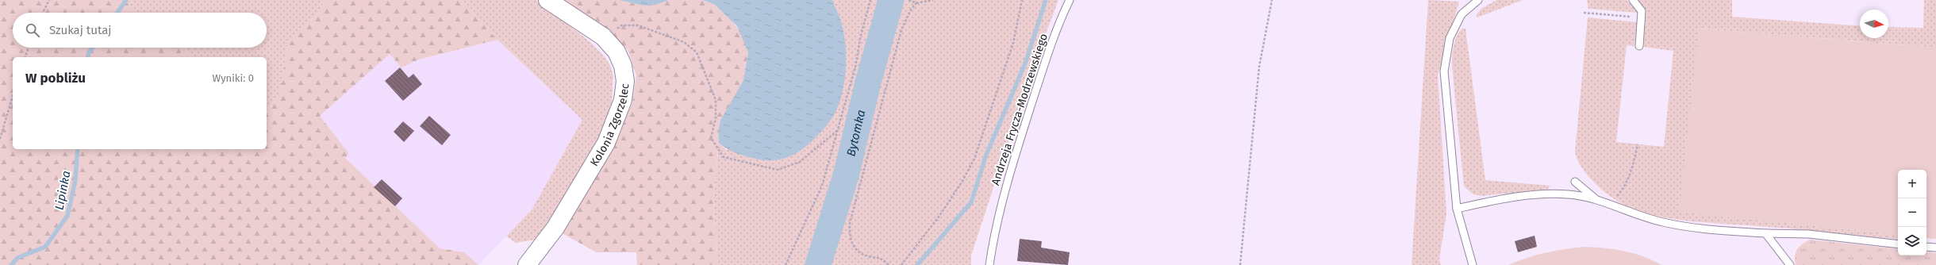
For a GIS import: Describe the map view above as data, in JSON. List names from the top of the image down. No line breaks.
{"streets":{"street":["Kolonia Zgorzelec"],"lane":["Andrzeja Frycza-Modrzewskiego"]},"water":["Bytomka","Lipinka"],"north":"right","page":{"search":"Szukaj tutaj","heading":["W pobliżu","Wyniki: 0"],"map_buttons":["+","−"]}}
